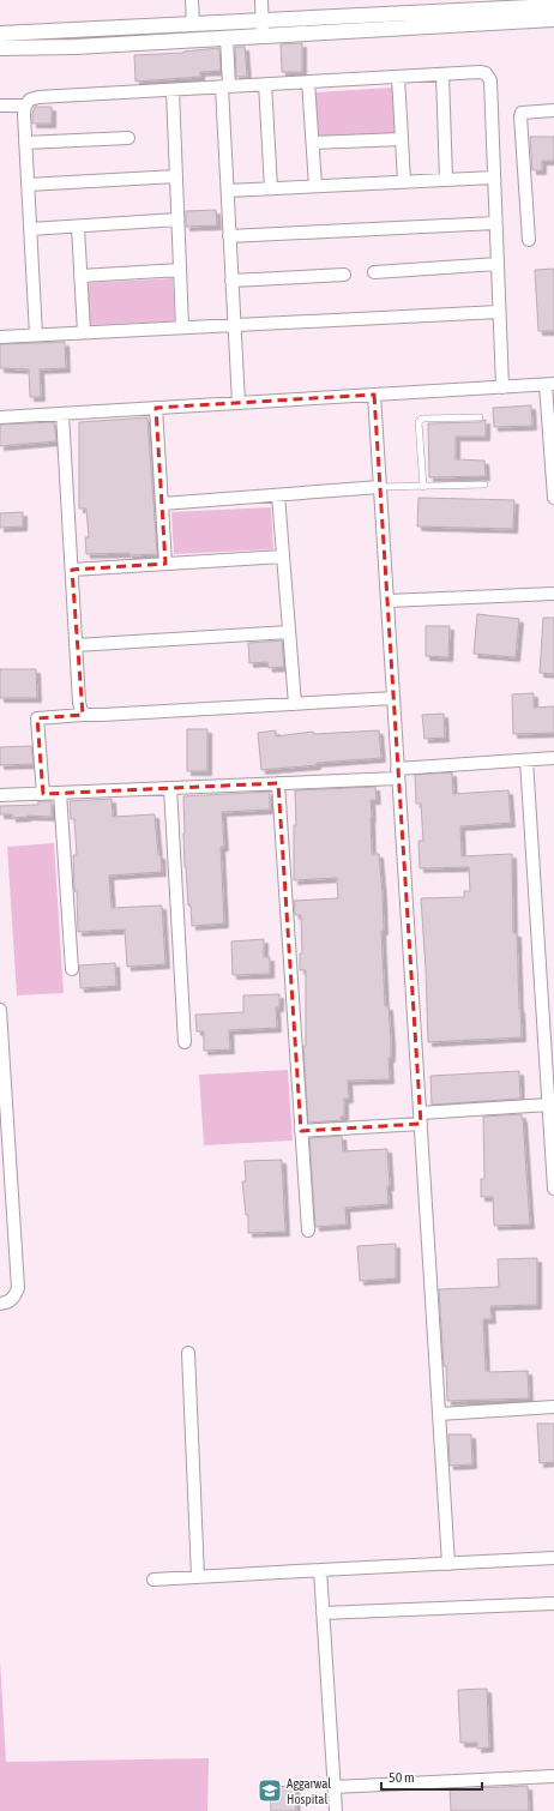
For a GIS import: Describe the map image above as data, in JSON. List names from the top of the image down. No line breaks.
{"places":{"school or university":["Aggarwal Hospital"]},"scale_bar":"50 m"}
